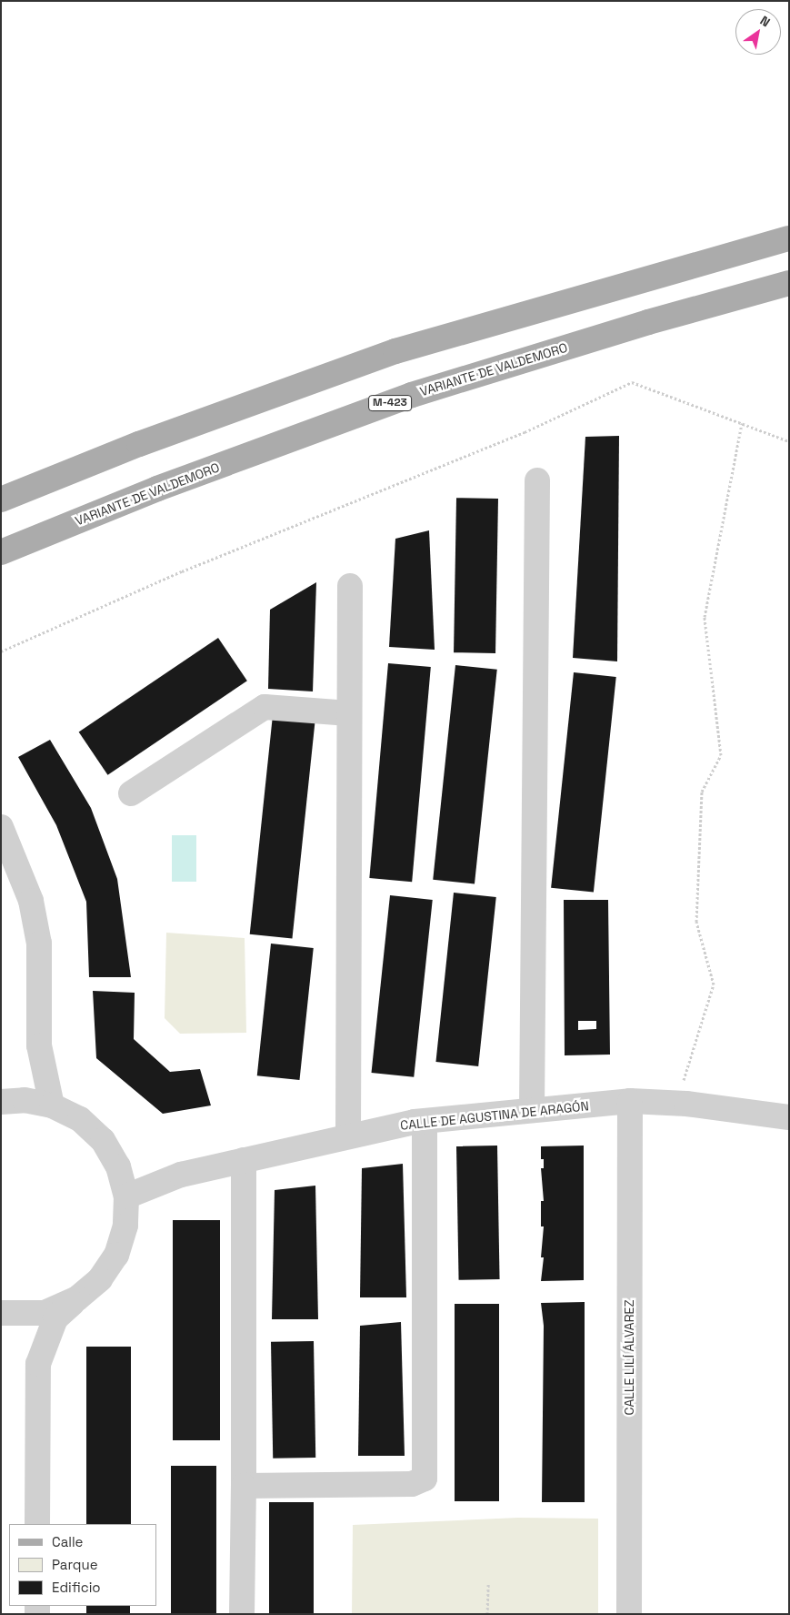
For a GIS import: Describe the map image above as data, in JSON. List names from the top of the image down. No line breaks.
{"streets":{"main road":["VARIANTE DE VALDEMORO","M-423"],"street":["CALLE DE AGUSTINA DE ARAGÓN","CALLE LILÍ ÁLVAREZ"]},"crossings":[["CALLE DE AGUSTINA DE ARAGÓN","CALLE LILÍ ÁLVAREZ"]],"legend":["Calle","Parque","Edificio"],"north":"top right"}
